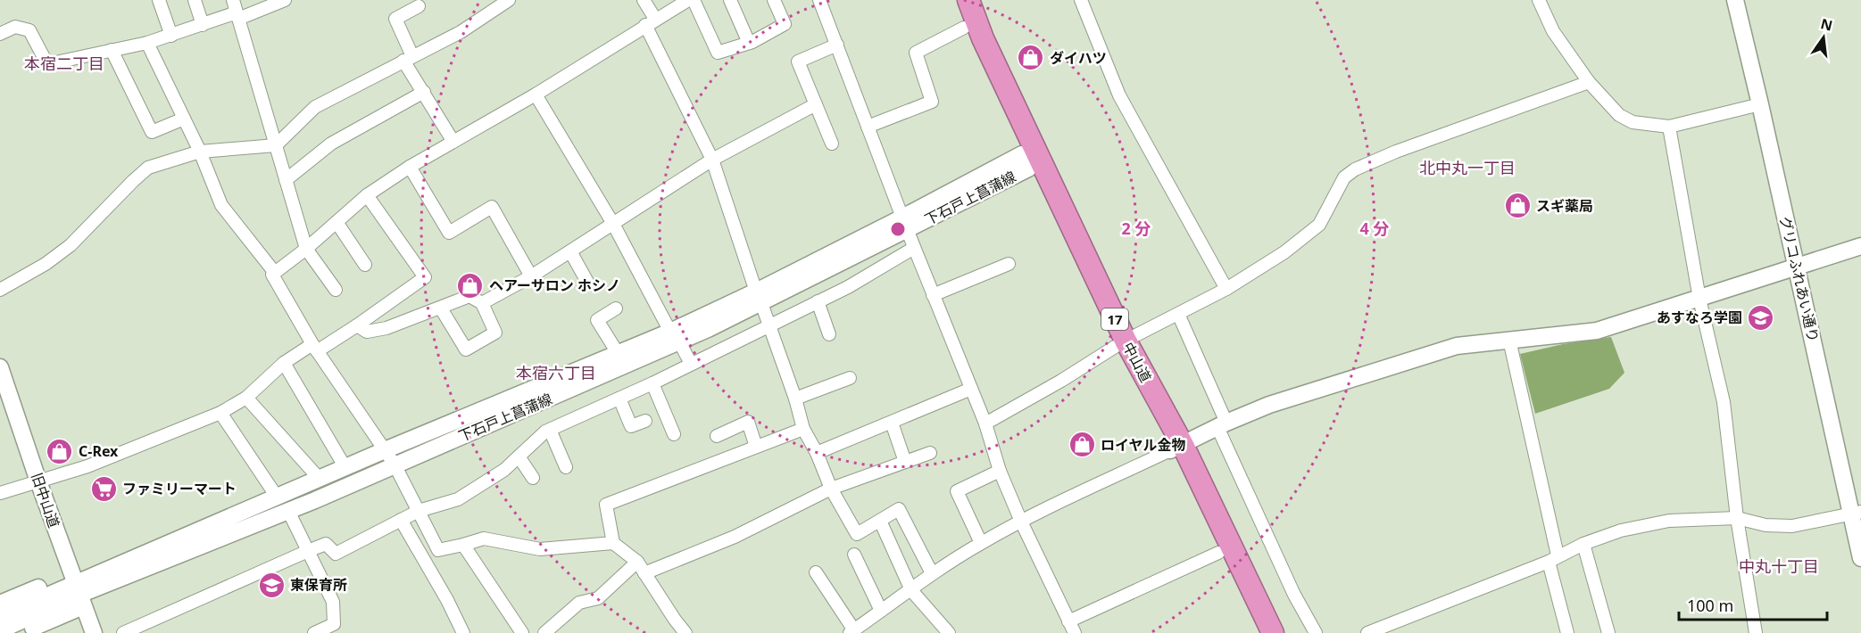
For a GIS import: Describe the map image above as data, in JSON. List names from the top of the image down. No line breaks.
{"streets":{"highway":["17","中山道"],"main road":["下石戸上菖蒲線","グリコふれあい通り","旧中山道"]},"crossings":[["下石戸上菖蒲線","中山道"],["下石戸上菖蒲線","旧中山道"]],"districts":["本宿二丁目","北中丸一丁目","本宿六丁目","中丸十丁目"],"places":{"shop":["ダイハツ","スギ薬局","ヘアーサロン ホシノ","ロイヤル金物","C-Rex"],"school or university":["あすなろ学園","東保育所"],"supermarket":["ファミリーマート"]},"scale_bar":"100 m","north":"top","rings":["2 分","4 分"]}
